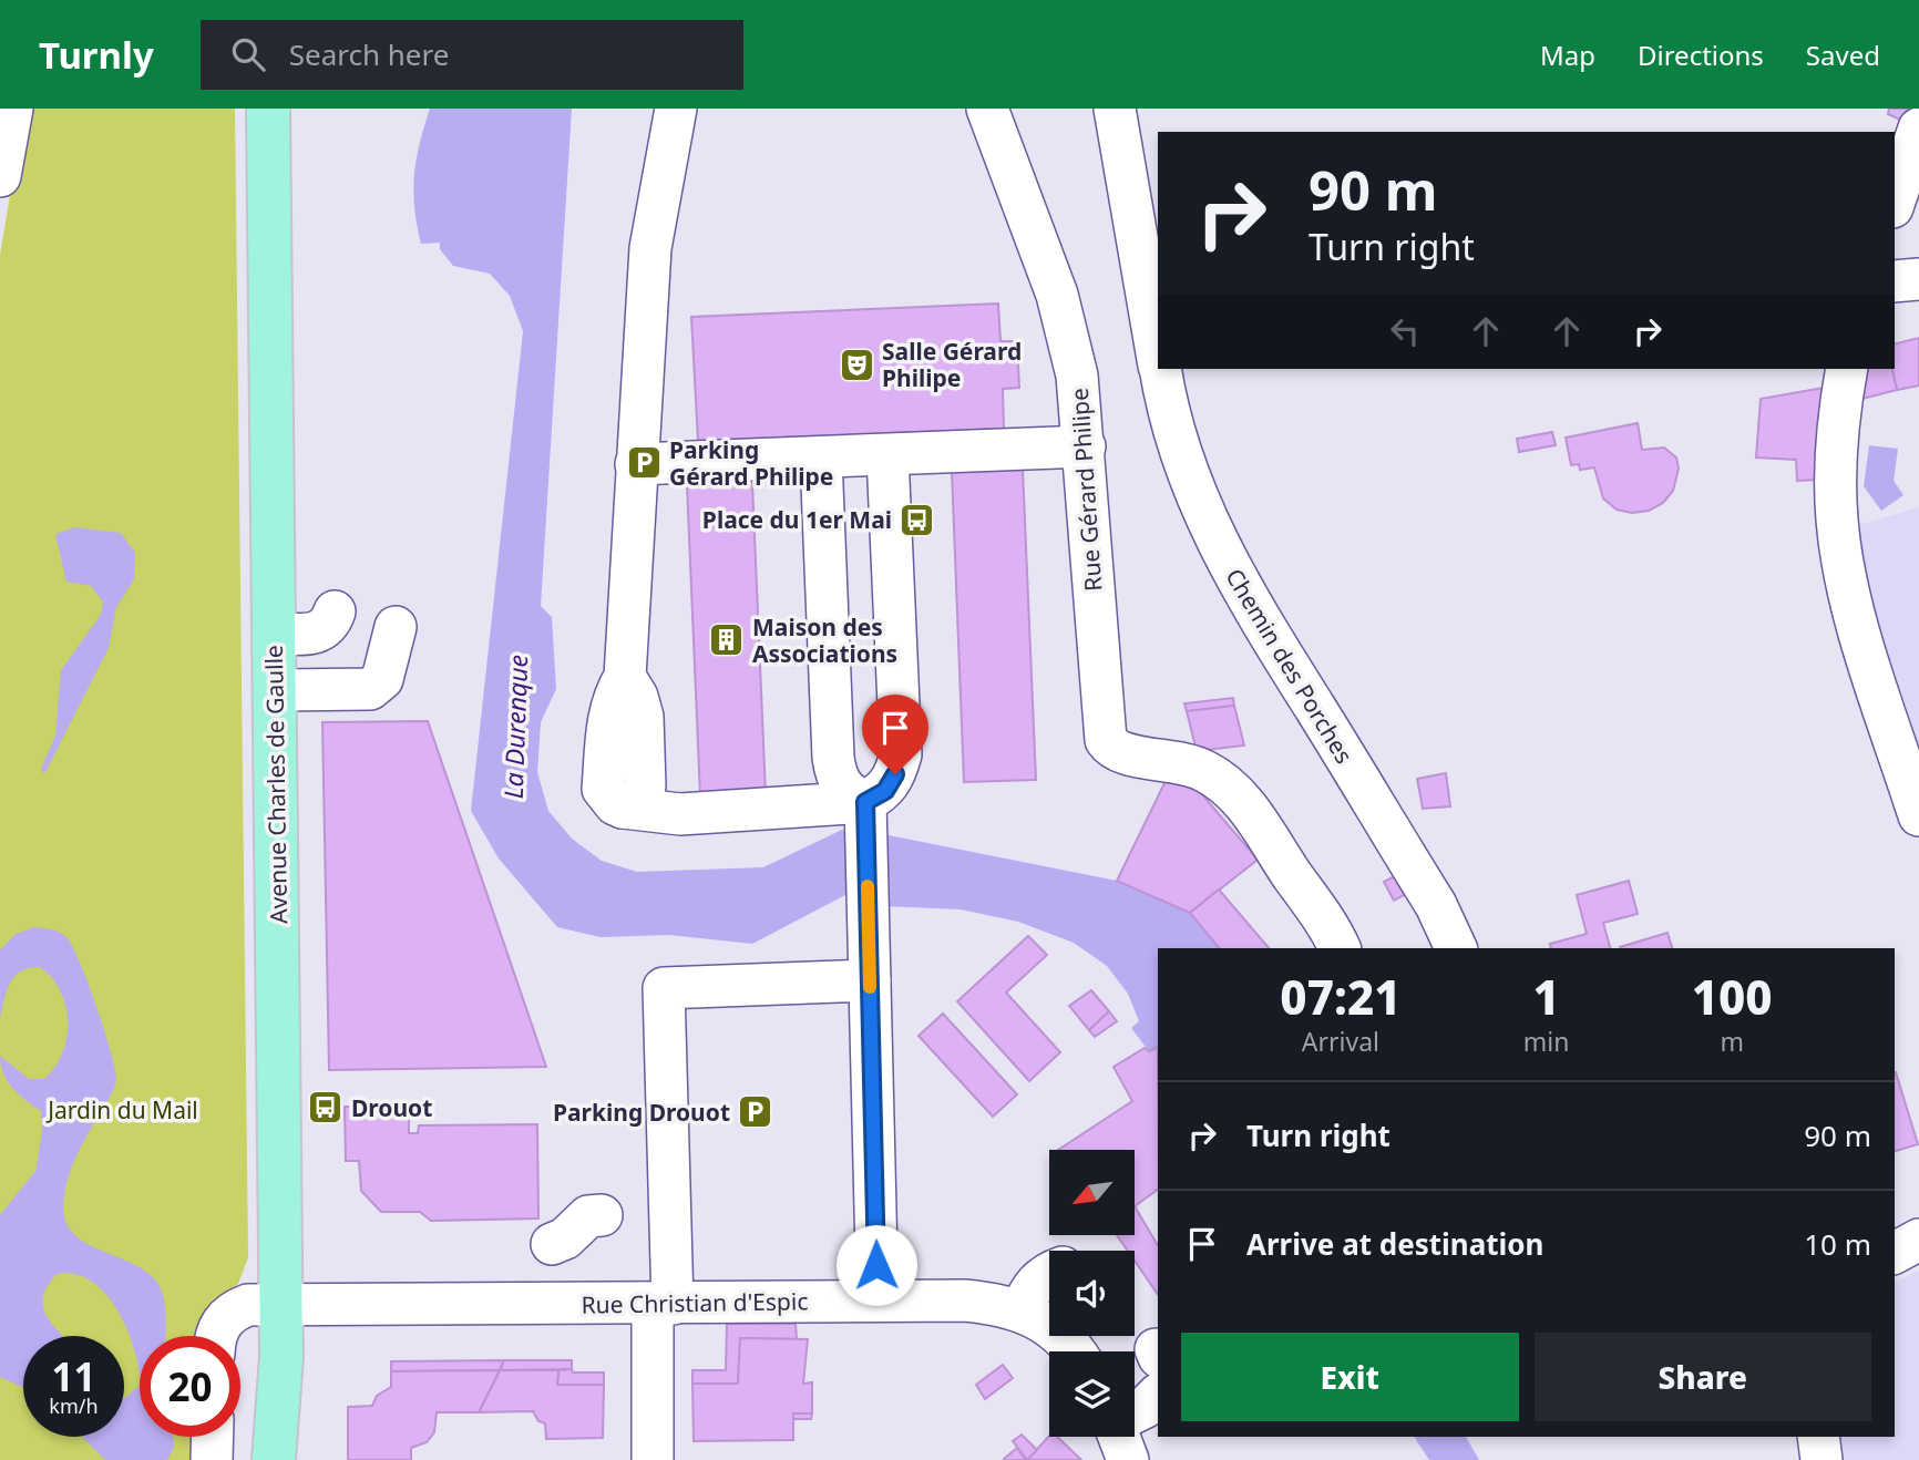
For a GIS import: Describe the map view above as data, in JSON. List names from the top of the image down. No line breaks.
{"streets":{"main road":["Avenue Charles de Gaulle"],"street":["Rue Gérard Philipe","Chemin des Porches","Rue Christian d'Espic"]},"crossings":[["Avenue Charles de Gaulle","Rue Christian d'Espic"]],"water":["La Durenque"],"parks":["Jardin du Mail"],"places":{"theatre":["Salle Gérard Philipe"],"parking":["Parking Gérard Philipe","Parking Drouot"],"bus stop":["Place du 1er Mai","Drouot"],"building":["Maison des Associations"]},"north":"bottom left","page":{"header":"Turnly","search":"Search here","nav":["Map","Directions","Saved"],"turn":["90 m","Turn right"],"eta":["07:21","Arrival","1","min","100","m"],"list":[{"name":"Turn right","value":"90 m"},{"name":"Arrive at destination","value":"10 m"}],"buttons":["Exit","Share"],"speed":"11 km/h","limit":"20"}}
